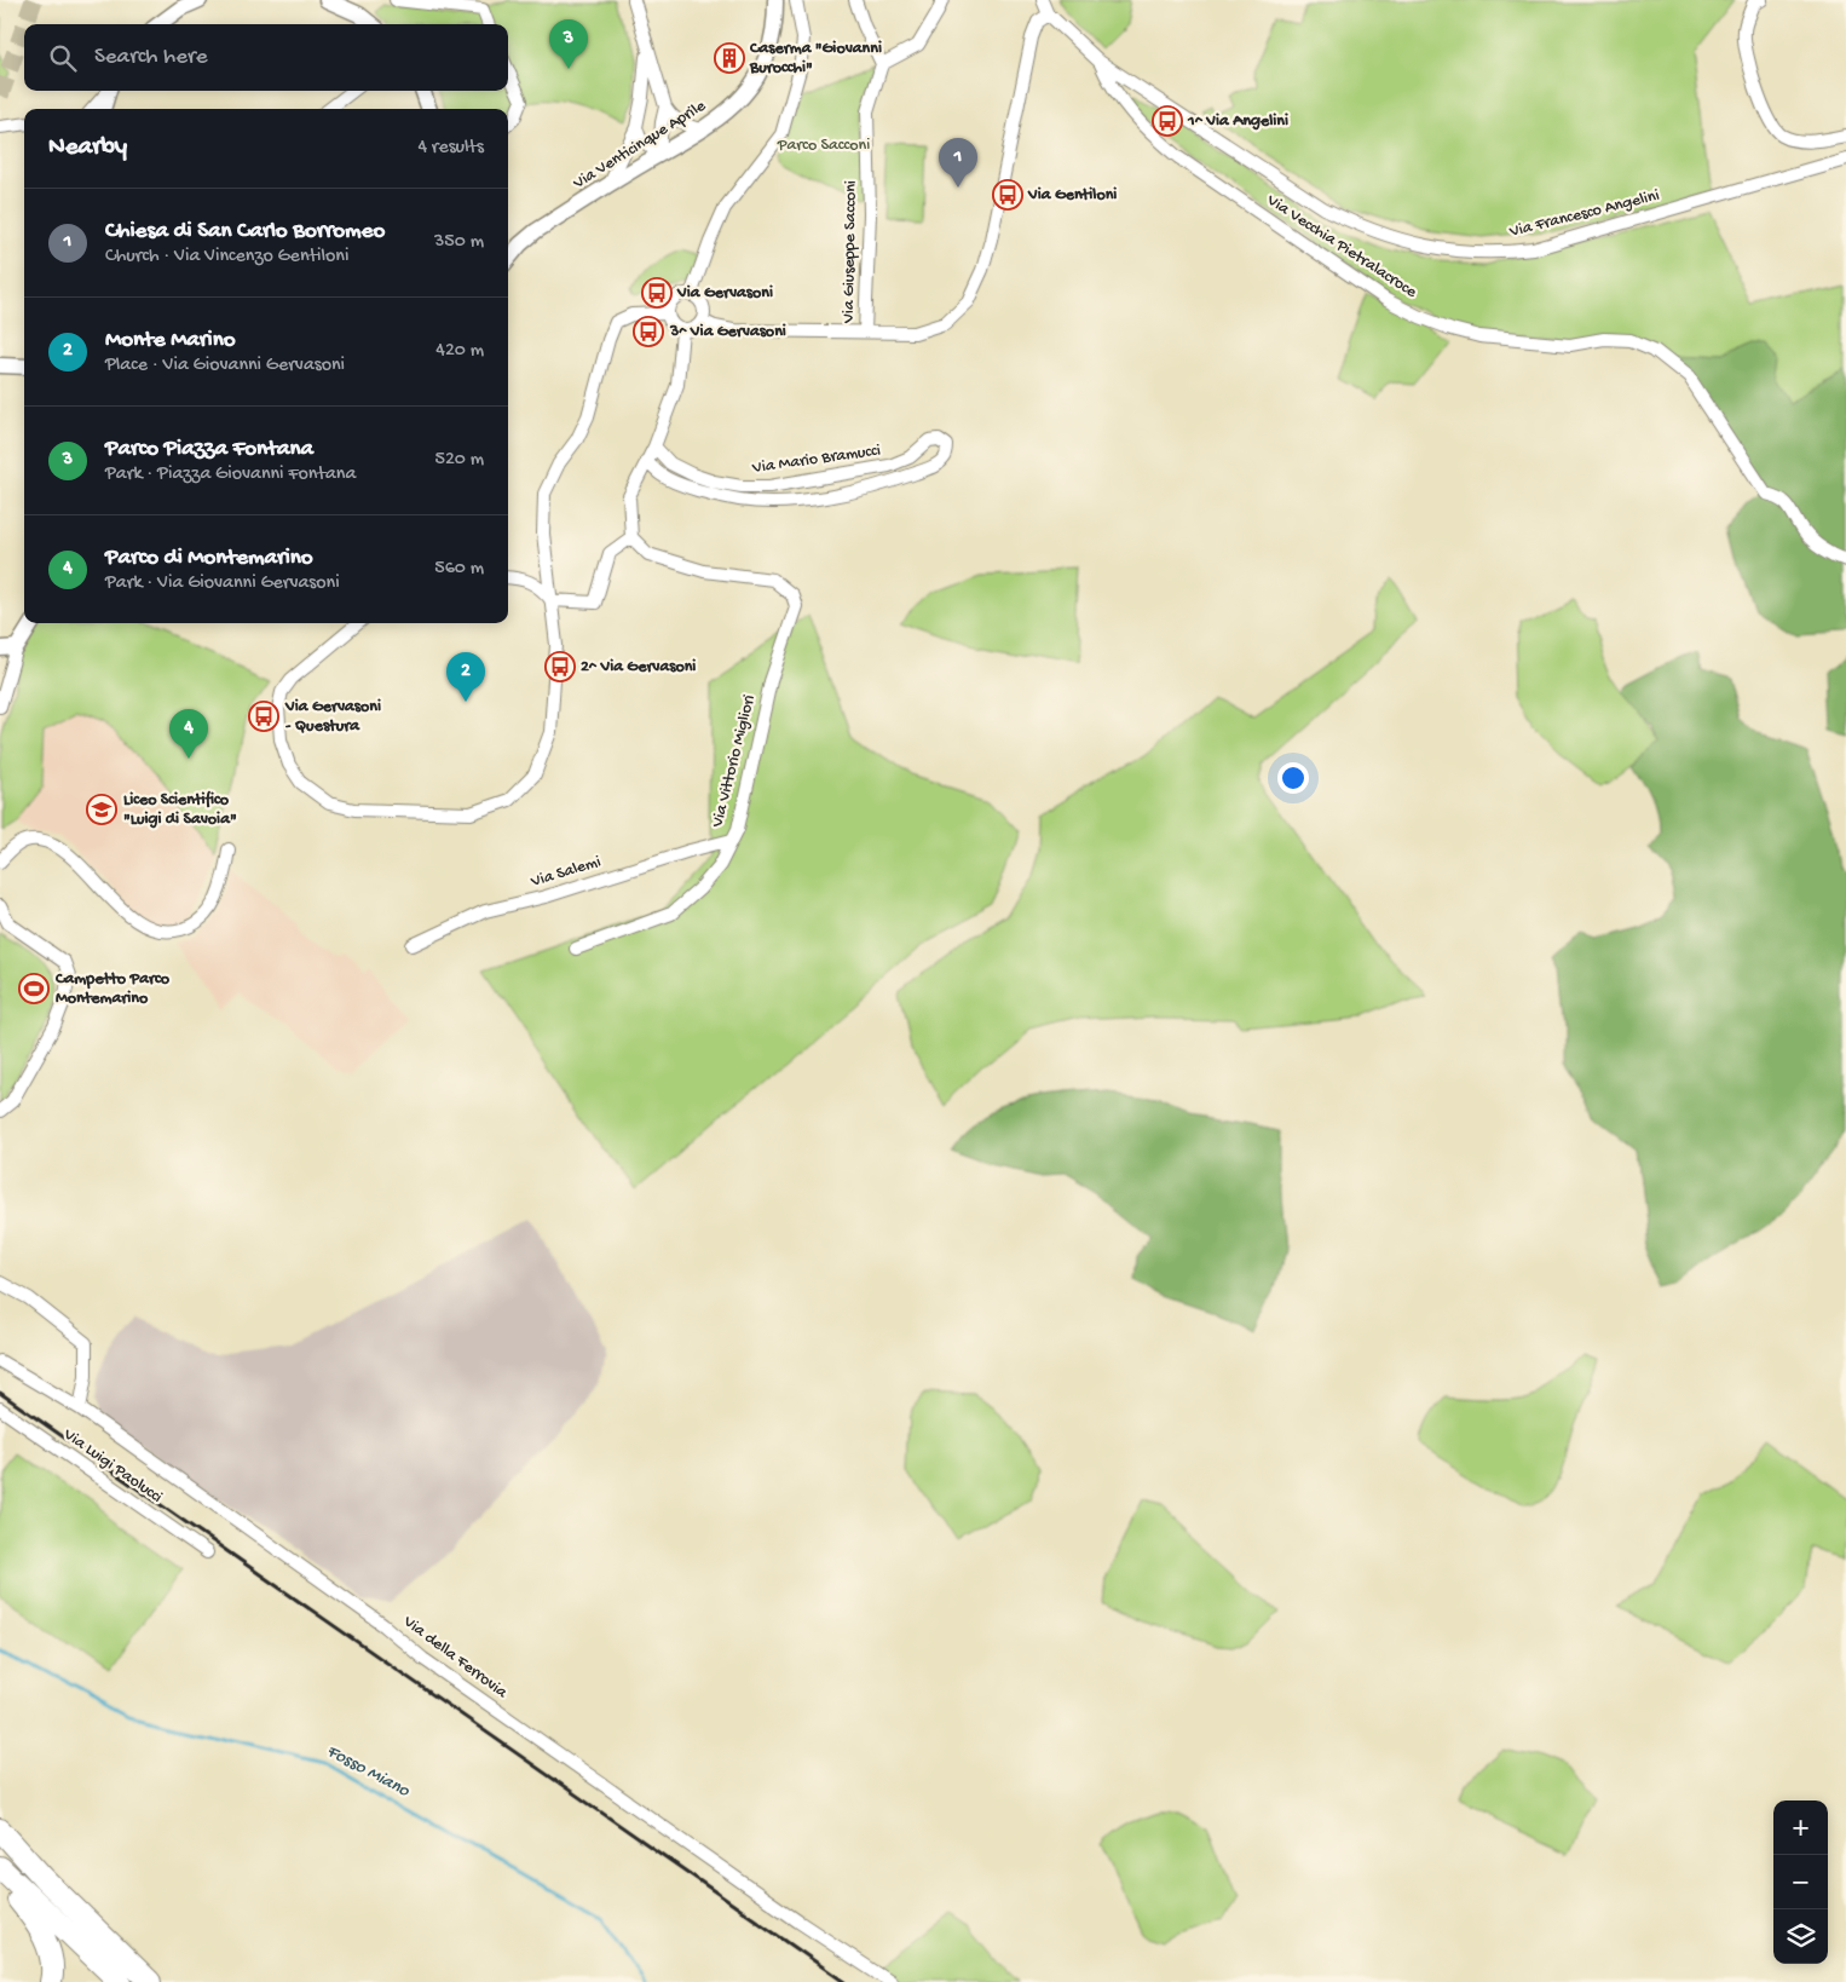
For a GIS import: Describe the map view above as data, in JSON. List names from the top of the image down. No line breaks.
{"streets":{"street":["Via Venticinque Aprile","Via Francesco Angelini","Via Vecchia Pietralacroce","Via Giuseppe Sacconi","Via Mario Bramucci","Via Vittorio Migliori","Via Salemi","Via Luigi Paolucci","Via della Ferrovia"]},"crossings":[["Via Francesco Angelini","Via Vecchia Pietralacroce"],["Via Vittorio Migliori","Via Salemi"]],"water":["Fosso Miano"],"parks":["Parco Sacconi"],"places":{"building":["Caserma \"Giovanni Burocchi\""],"bus stop":["1^ Via Angelini","Via Gentiloni","Via Gervasoni","3^ Via Gervasoni","2^ Via Gervasoni","Via Gervasoni - Questura"],"school or university":["Liceo Scientifico \"Luigi di Savoia\""],"sports":["Campetto Parco Montemarino"]},"page":{"pins":["3","1","2","4"],"search":"Search here","heading":["Nearby","4 results"],"list":[{"mark":"1","name":"Chiesa di San Carlo Borromeo","note":"Church · Via Vincenzo Gentiloni","value":"350 m"},{"mark":"2","name":"Monte Marino","note":"Place · Via Giovanni Gervasoni","value":"420 m"},{"mark":"3","name":"Parco Piazza Fontana","note":"Park · Piazza Giovanni Fontana","value":"520 m"},{"mark":"4","name":"Parco di Montemarino","note":"Park · Via Giovanni Gervasoni","value":"560 m"}],"map_buttons":["+","−"]}}
